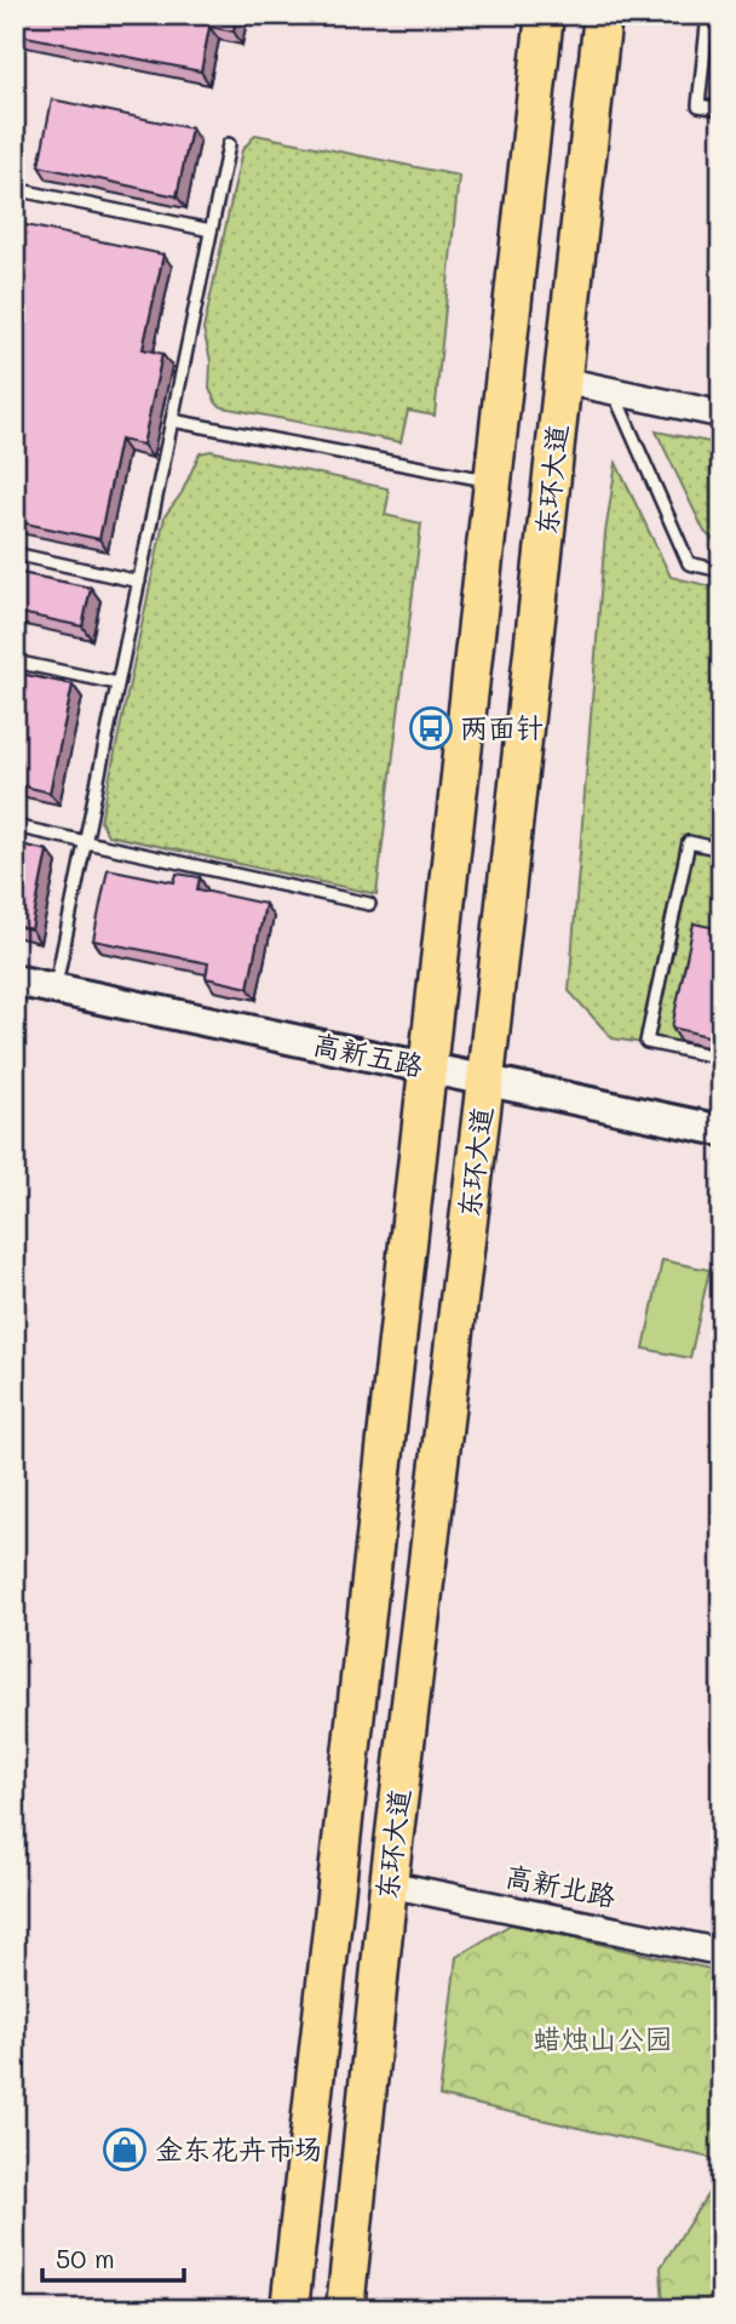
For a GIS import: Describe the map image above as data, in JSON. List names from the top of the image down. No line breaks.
{"streets":{"highway":["东环大道"],"main road":["高新五路"],"street":["高新北路"]},"crossings":[["东环大道","高新五路"],["东环大道","高新北路"]],"parks":["蜡烛山公园"],"places":{"bus stop":["两面针"],"shop":["金东花卉市场"]},"scale_bar":"50 m"}
